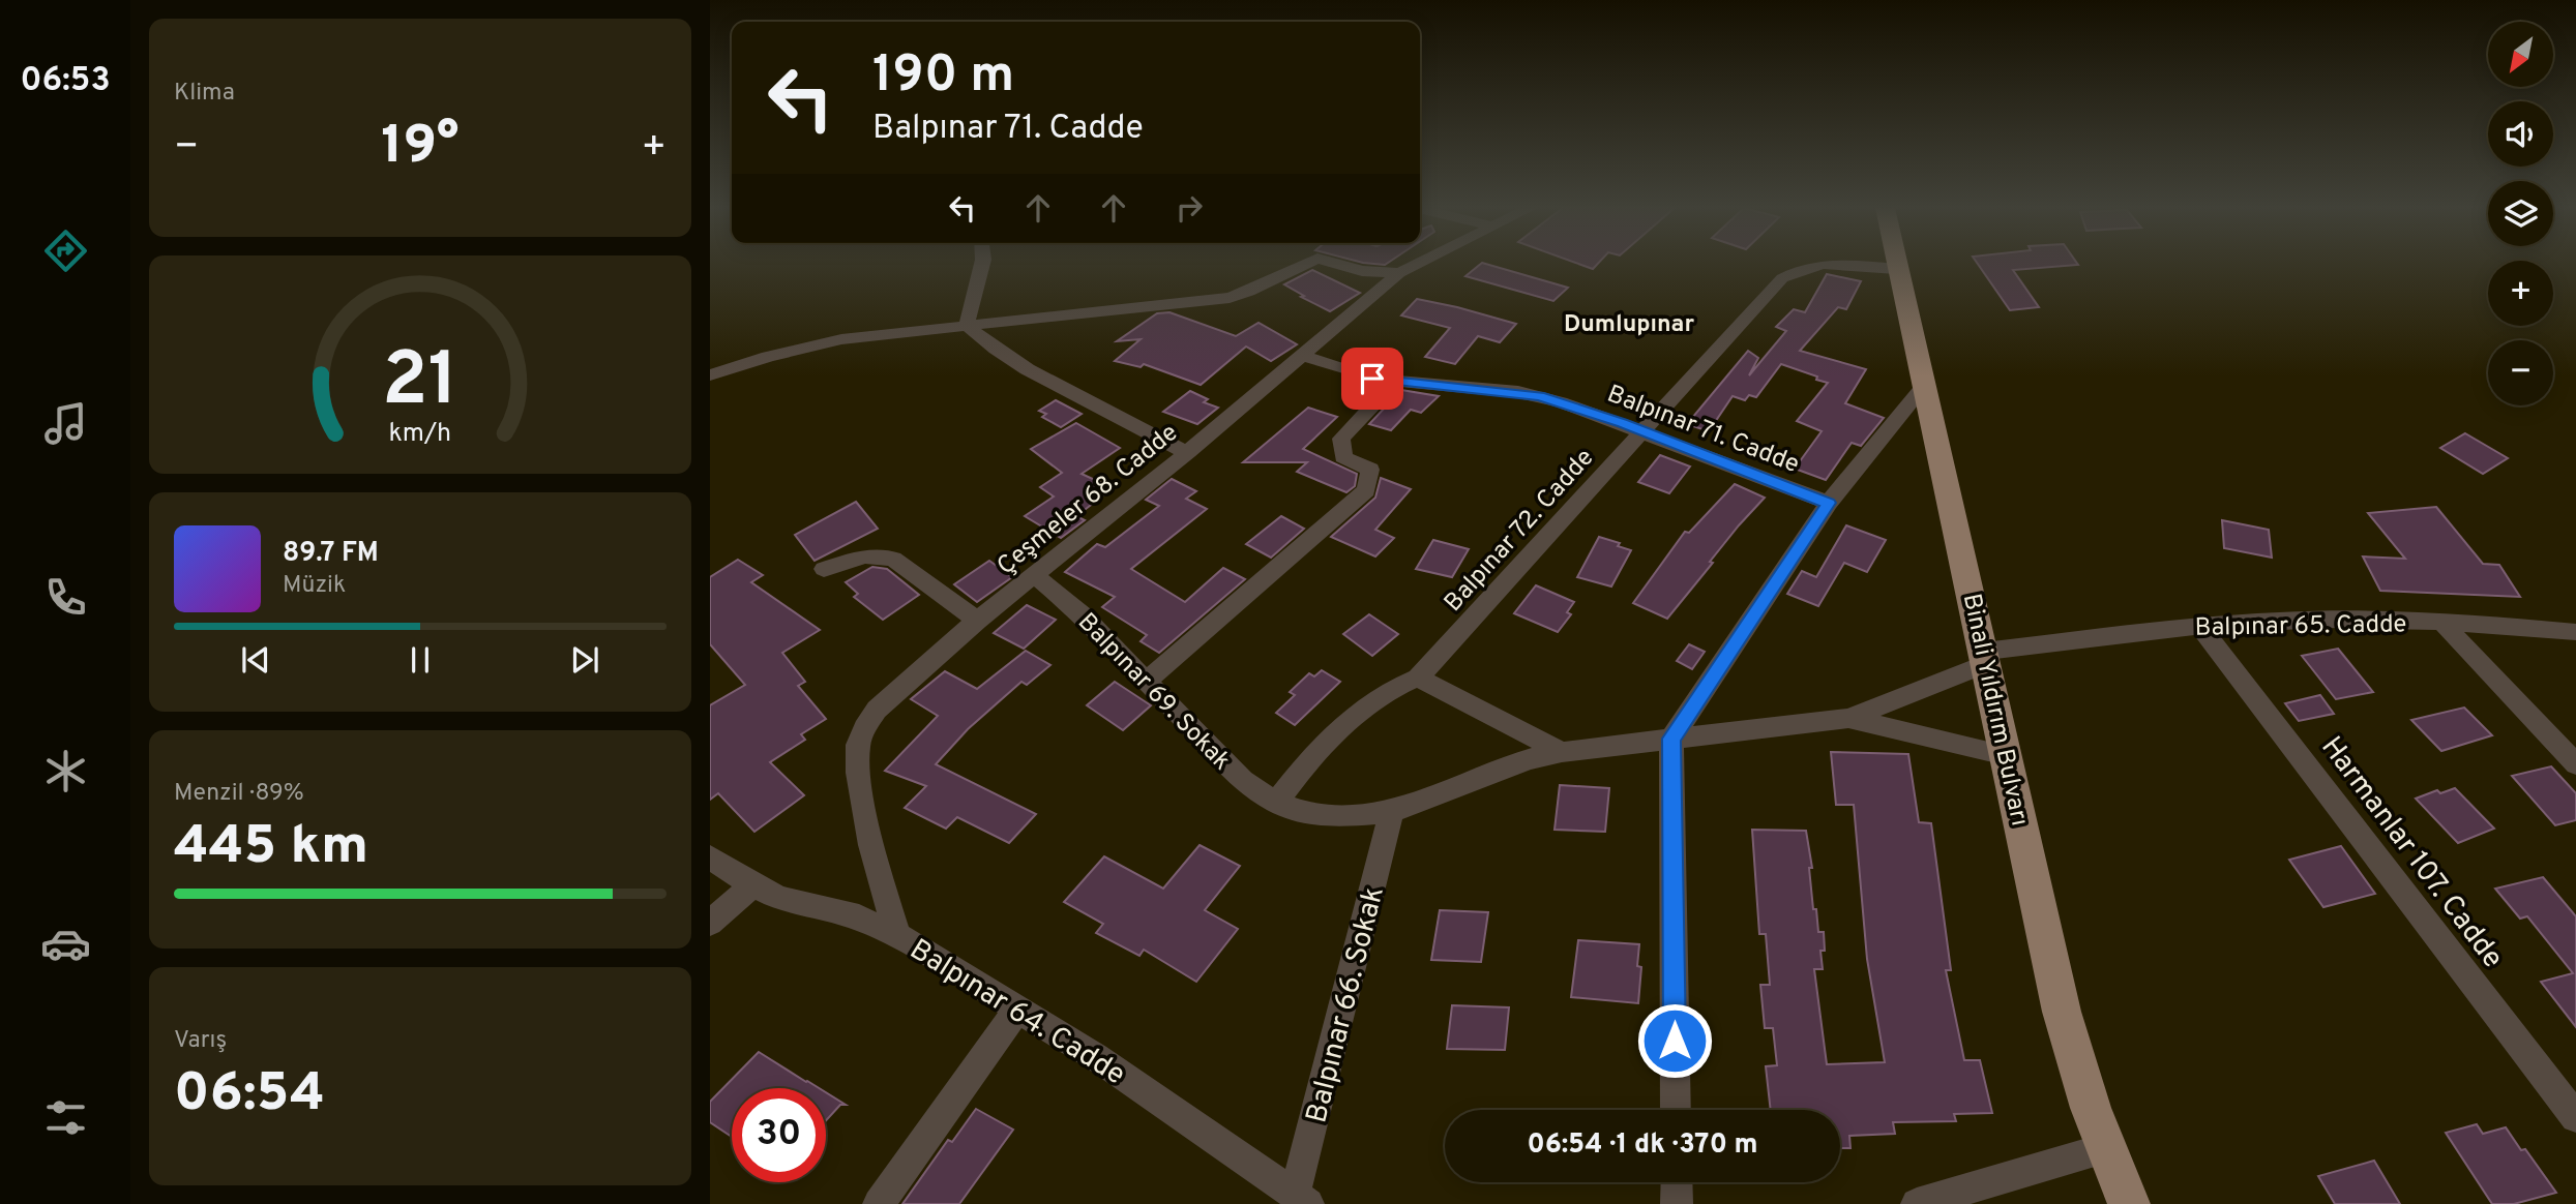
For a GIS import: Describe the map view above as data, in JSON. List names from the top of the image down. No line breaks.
{"streets":{"main road":["Binali Yıldırım Bulvarı"],"street":["Balpınar 71. Cadde","Çeşmeler 68. Cadde","Balpınar 72. Cadde","Balpınar 65. Cadde","Balpınar 69. Sokak","Harmanlar 107. Cadde","Balpınar 66. Sokak","Balpınar 64. Cadde"]},"crossings":[["Balpınar 71. Cadde","Çeşmeler 68. Cadde"],["Balpınar 71. Cadde","Balpınar 72. Cadde"],["Çeşmeler 68. Cadde","Balpınar 69. Sokak"],["Çeşmeler 68. Cadde","Balpınar 64. Cadde"],["Balpınar 72. Cadde","Binali Yıldırım Bulvarı"],["Balpınar 65. Cadde","Balpınar 69. Sokak"],["Balpınar 65. Cadde","Binali Yıldırım Bulvarı"],["Balpınar 65. Cadde","Harmanlar 107. Cadde"],["Balpınar 65. Cadde","Balpınar 66. Sokak"],["Balpınar 69. Sokak","Balpınar 66. Sokak"],["Balpınar 66. Sokak","Balpınar 64. Cadde"]],"districts":["Dumlupınar"],"north":"bottom left","page":{"tabs":"06:53","tile":["Klima",["Menzil · 89%","445 km"],["Varış","06:54"]],"map_buttons":["+","−"],"turn":["190 m","Balpınar 71. Cadde"],"heat":["−","19°","+"],"song":["89.7 FM","Müzik"],"limit":"30","trip":"06:54 · 1 dk · 370 m","gauge":["21","km/h"]}}
